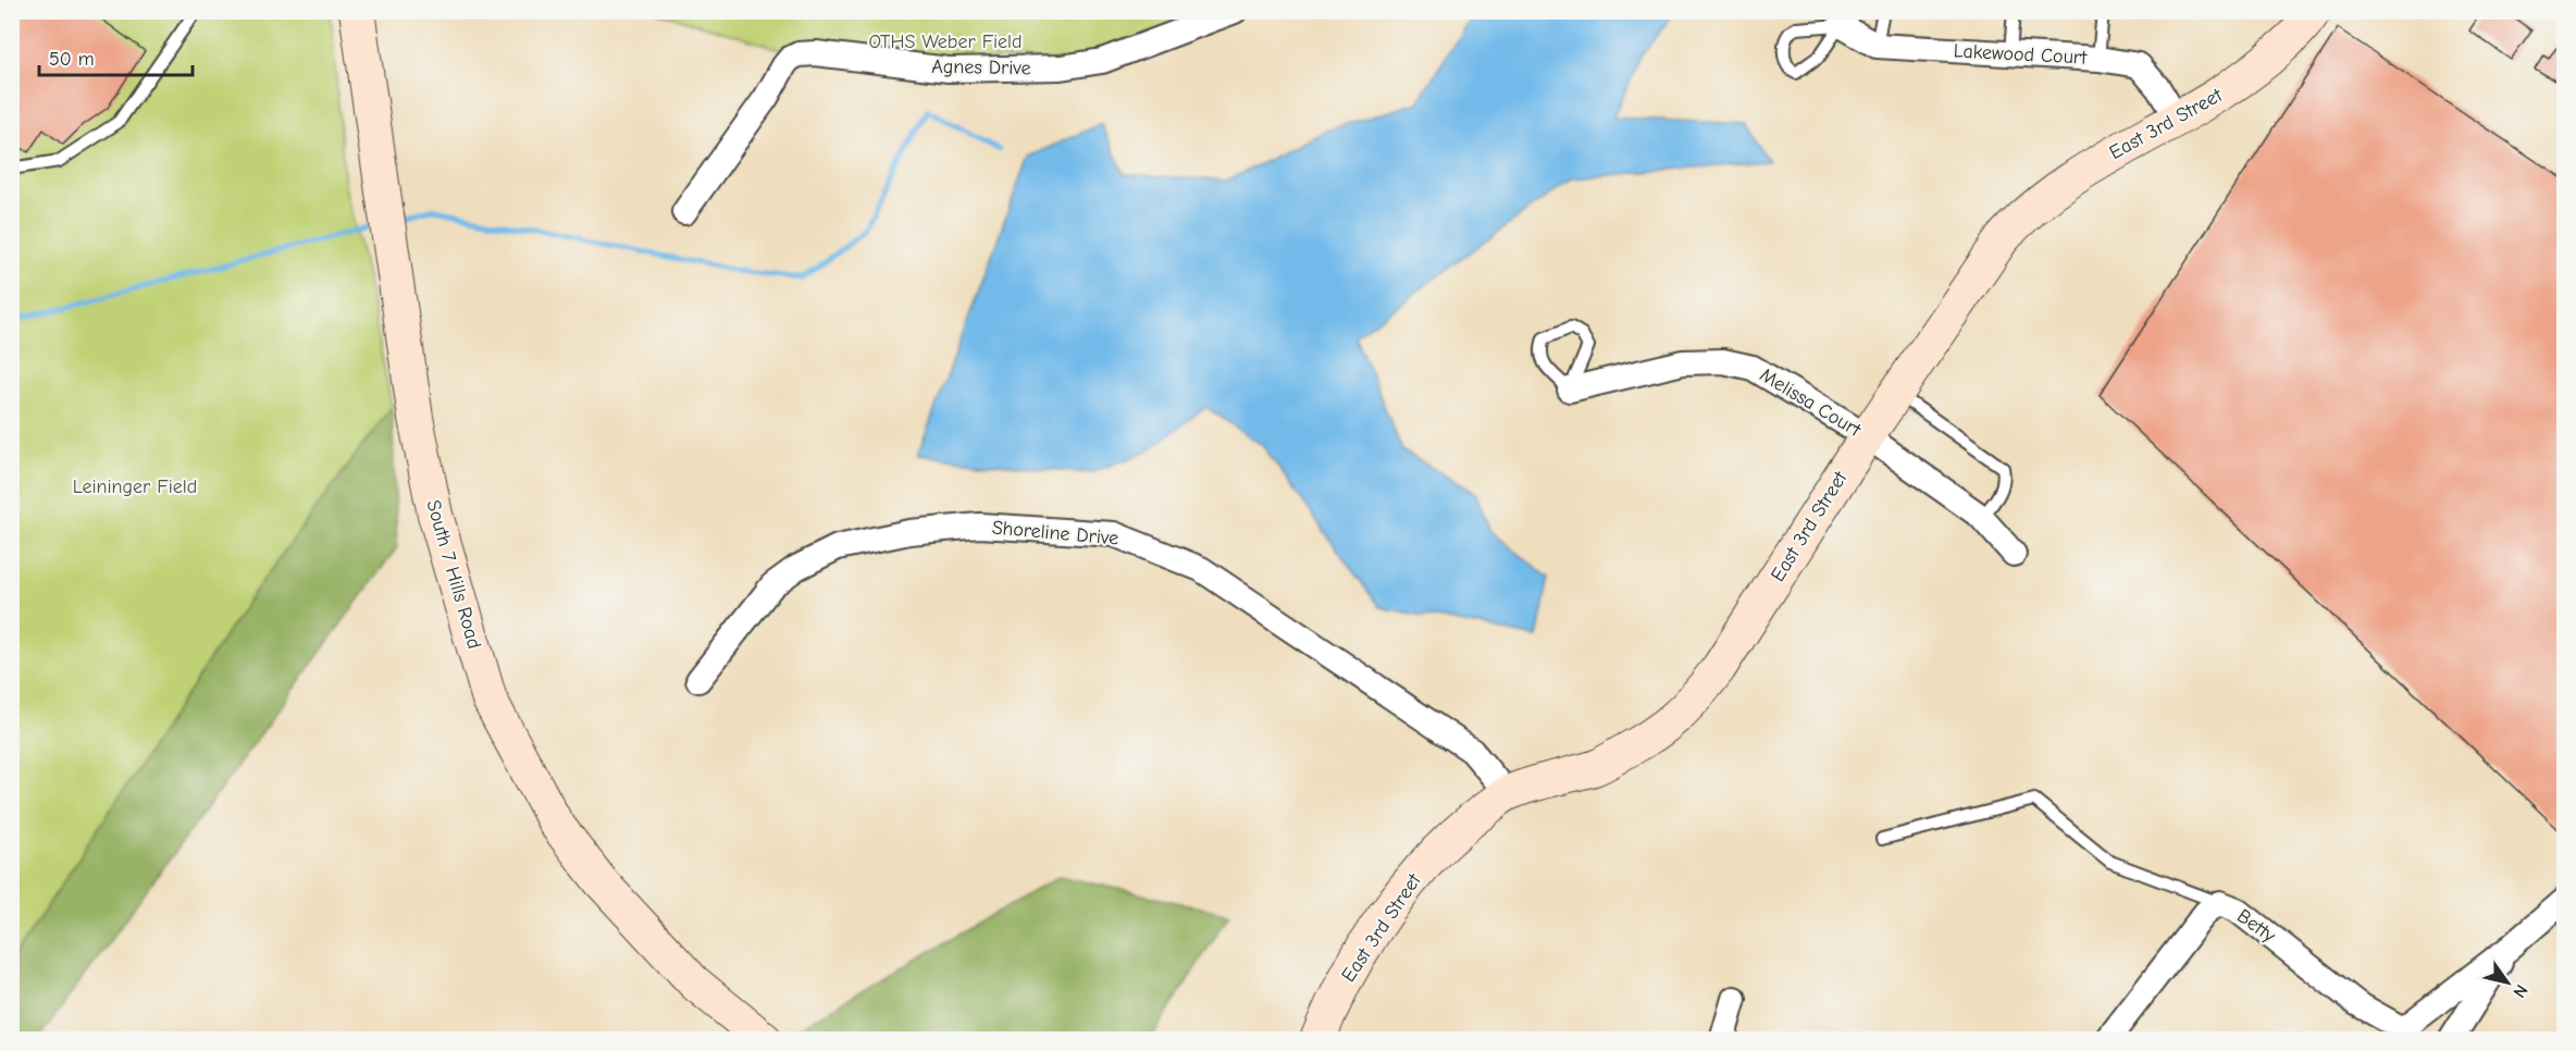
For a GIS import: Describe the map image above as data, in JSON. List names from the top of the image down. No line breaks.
{"streets":{"street":["Lakewood Court","Agnes Drive","East 3rd Street","Melissa Court","Shoreline Drive","South 7 Hills Road","Betty"]},"crossings":[["Lakewood Court","East 3rd Street"],["East 3rd Street","Melissa Court"],["East 3rd Street","Shoreline Drive"]],"parks":["OTHS Weber Field","Leininger Field"],"scale_bar":"50 m","north":"bottom right"}
